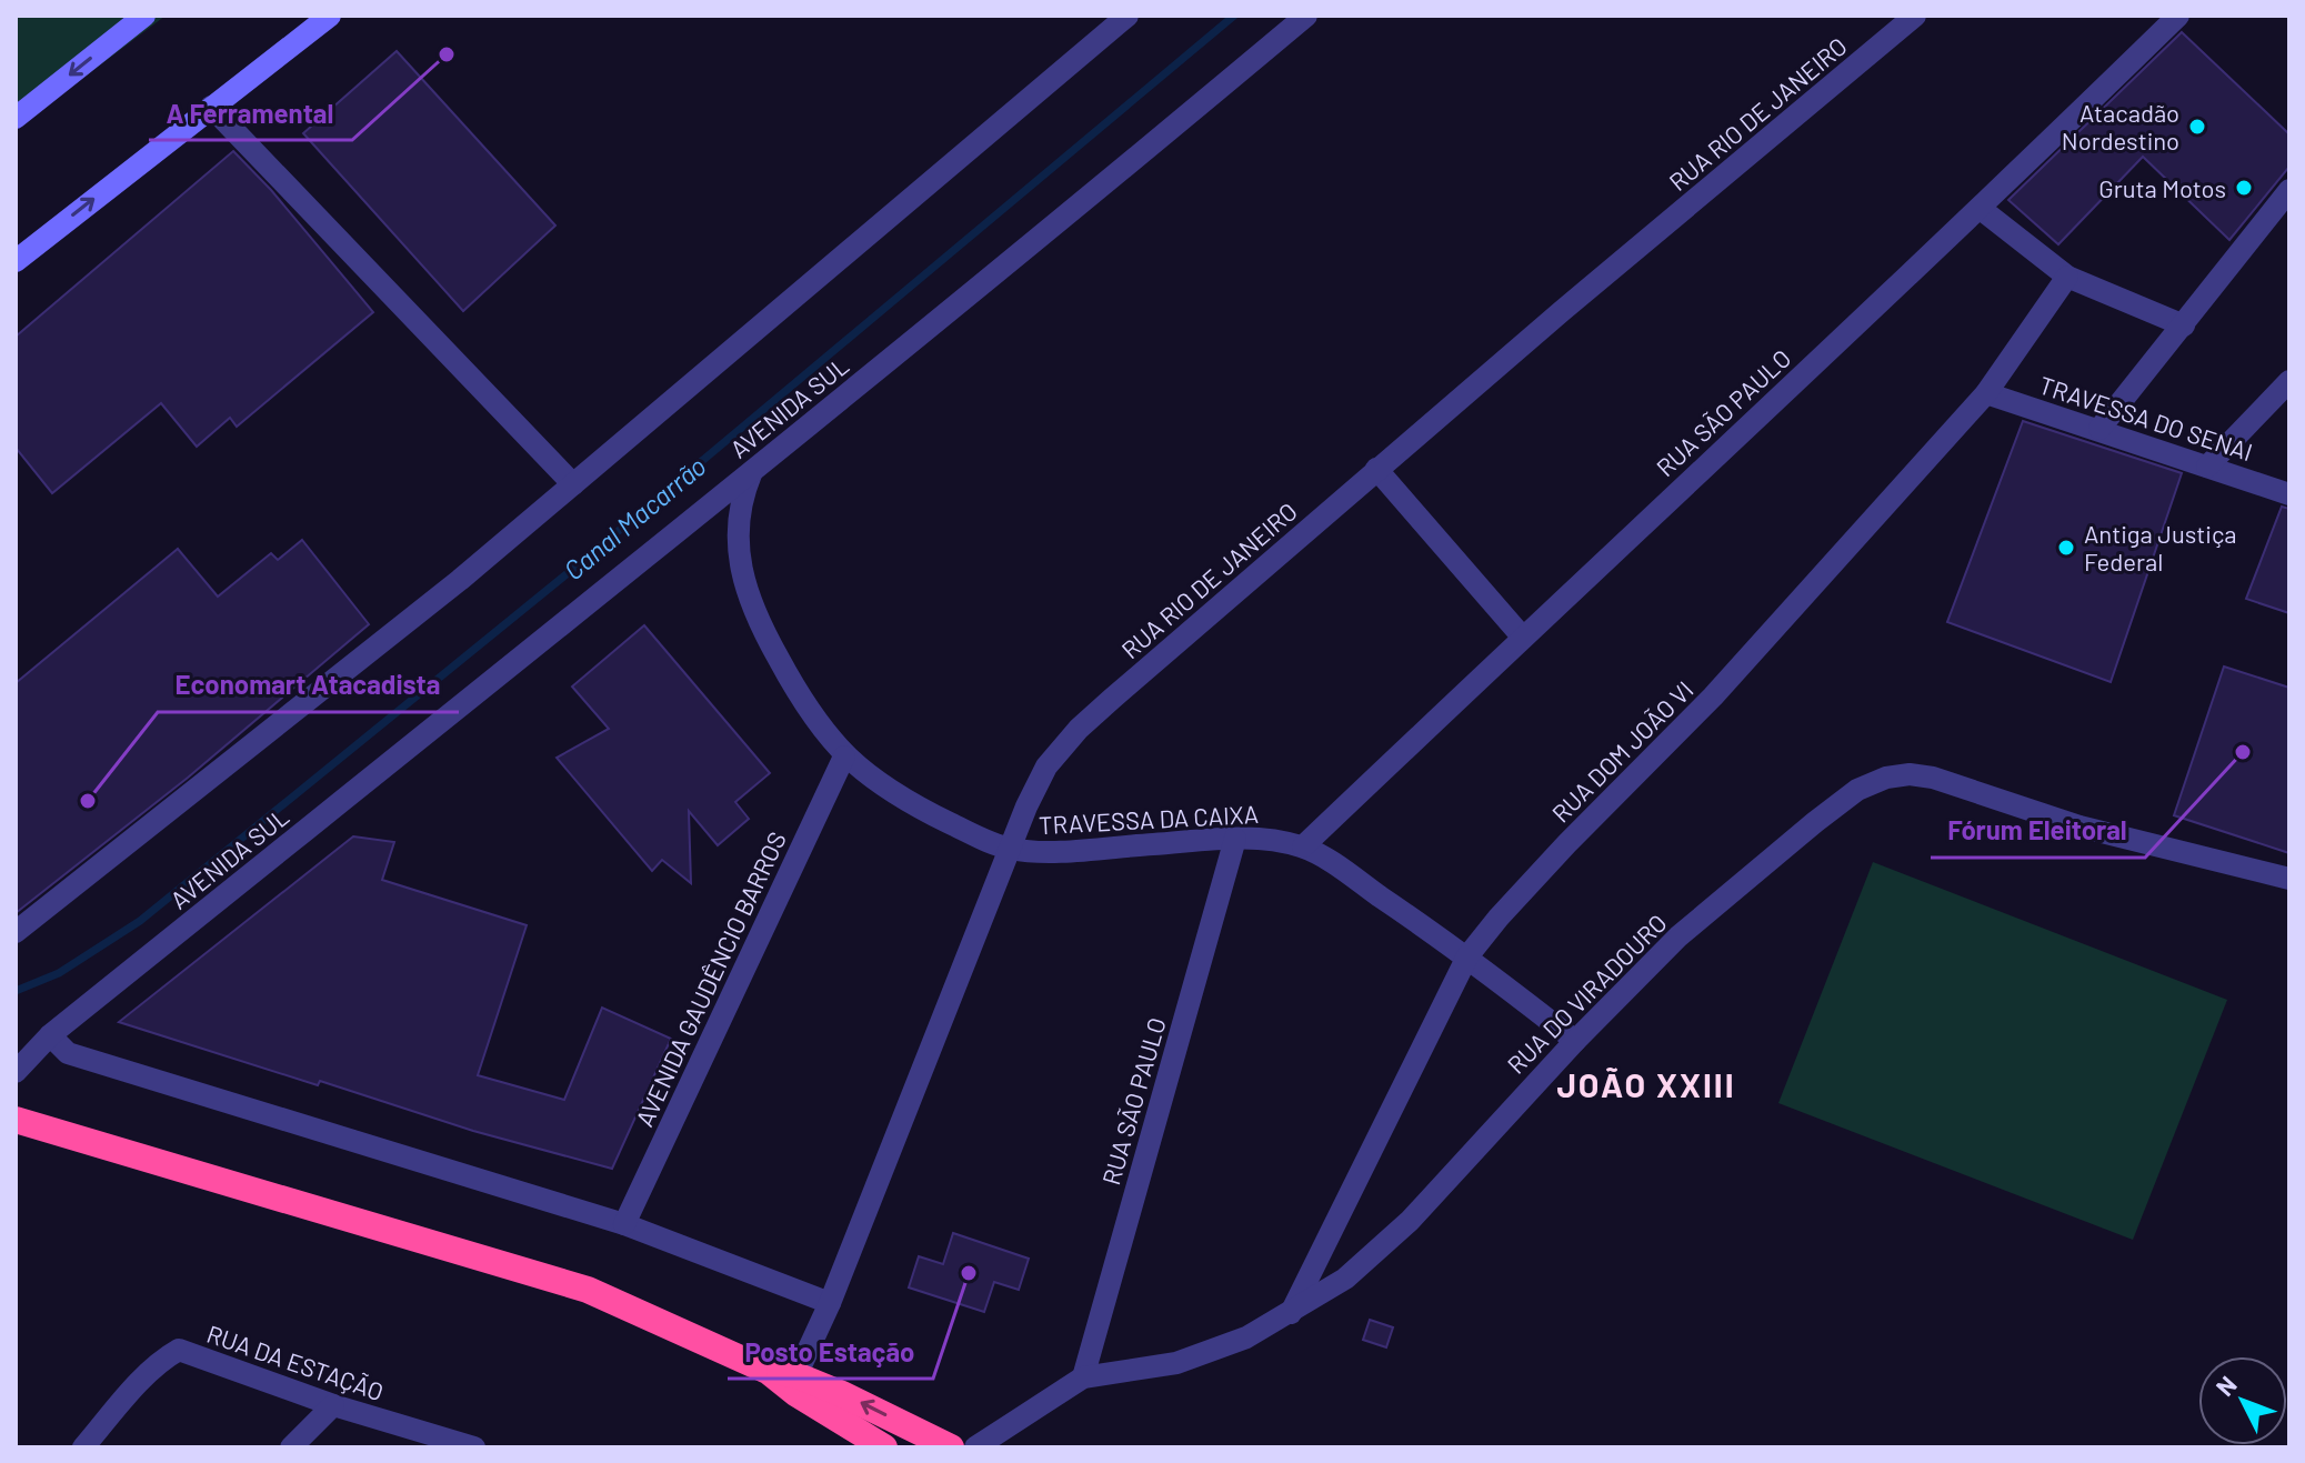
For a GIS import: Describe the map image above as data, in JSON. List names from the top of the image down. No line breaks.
{"streets":{"street":["RUA RIO DE JANEIRO","AVENIDA SUL","RUA SÃO PAULO","TRAVESSA DO SENAI","RUA DOM JOÃO VI","TRAVESSA DA CAIXA","AVENIDA GAUDÊNCIO BARROS","RUA DO VIRADOURO","RUA DA ESTAÇÃO"]},"crossings":[["RUA RIO DE JANEIRO","TRAVESSA DA CAIXA"],["AVENIDA SUL","TRAVESSA DA CAIXA"],["RUA SÃO PAULO","TRAVESSA DA CAIXA"],["RUA SÃO PAULO","RUA DO VIRADOURO"],["TRAVESSA DO SENAI","RUA DOM JOÃO VI"],["RUA DOM JOÃO VI","TRAVESSA DA CAIXA"],["RUA DOM JOÃO VI","RUA DO VIRADOURO"],["TRAVESSA DA CAIXA","AVENIDA GAUDÊNCIO BARROS"],["TRAVESSA DA CAIXA","RUA DO VIRADOURO"]],"districts":["JOÃO XXIII"],"water":["Canal Macarrão"],"places":["A Ferramental","Atacadão Nordestino","Gruta Motos","Antiga Justiça Federal","Fórum Eleitoral","Economart Atacadista","Posto Estação"],"north":"top left"}
